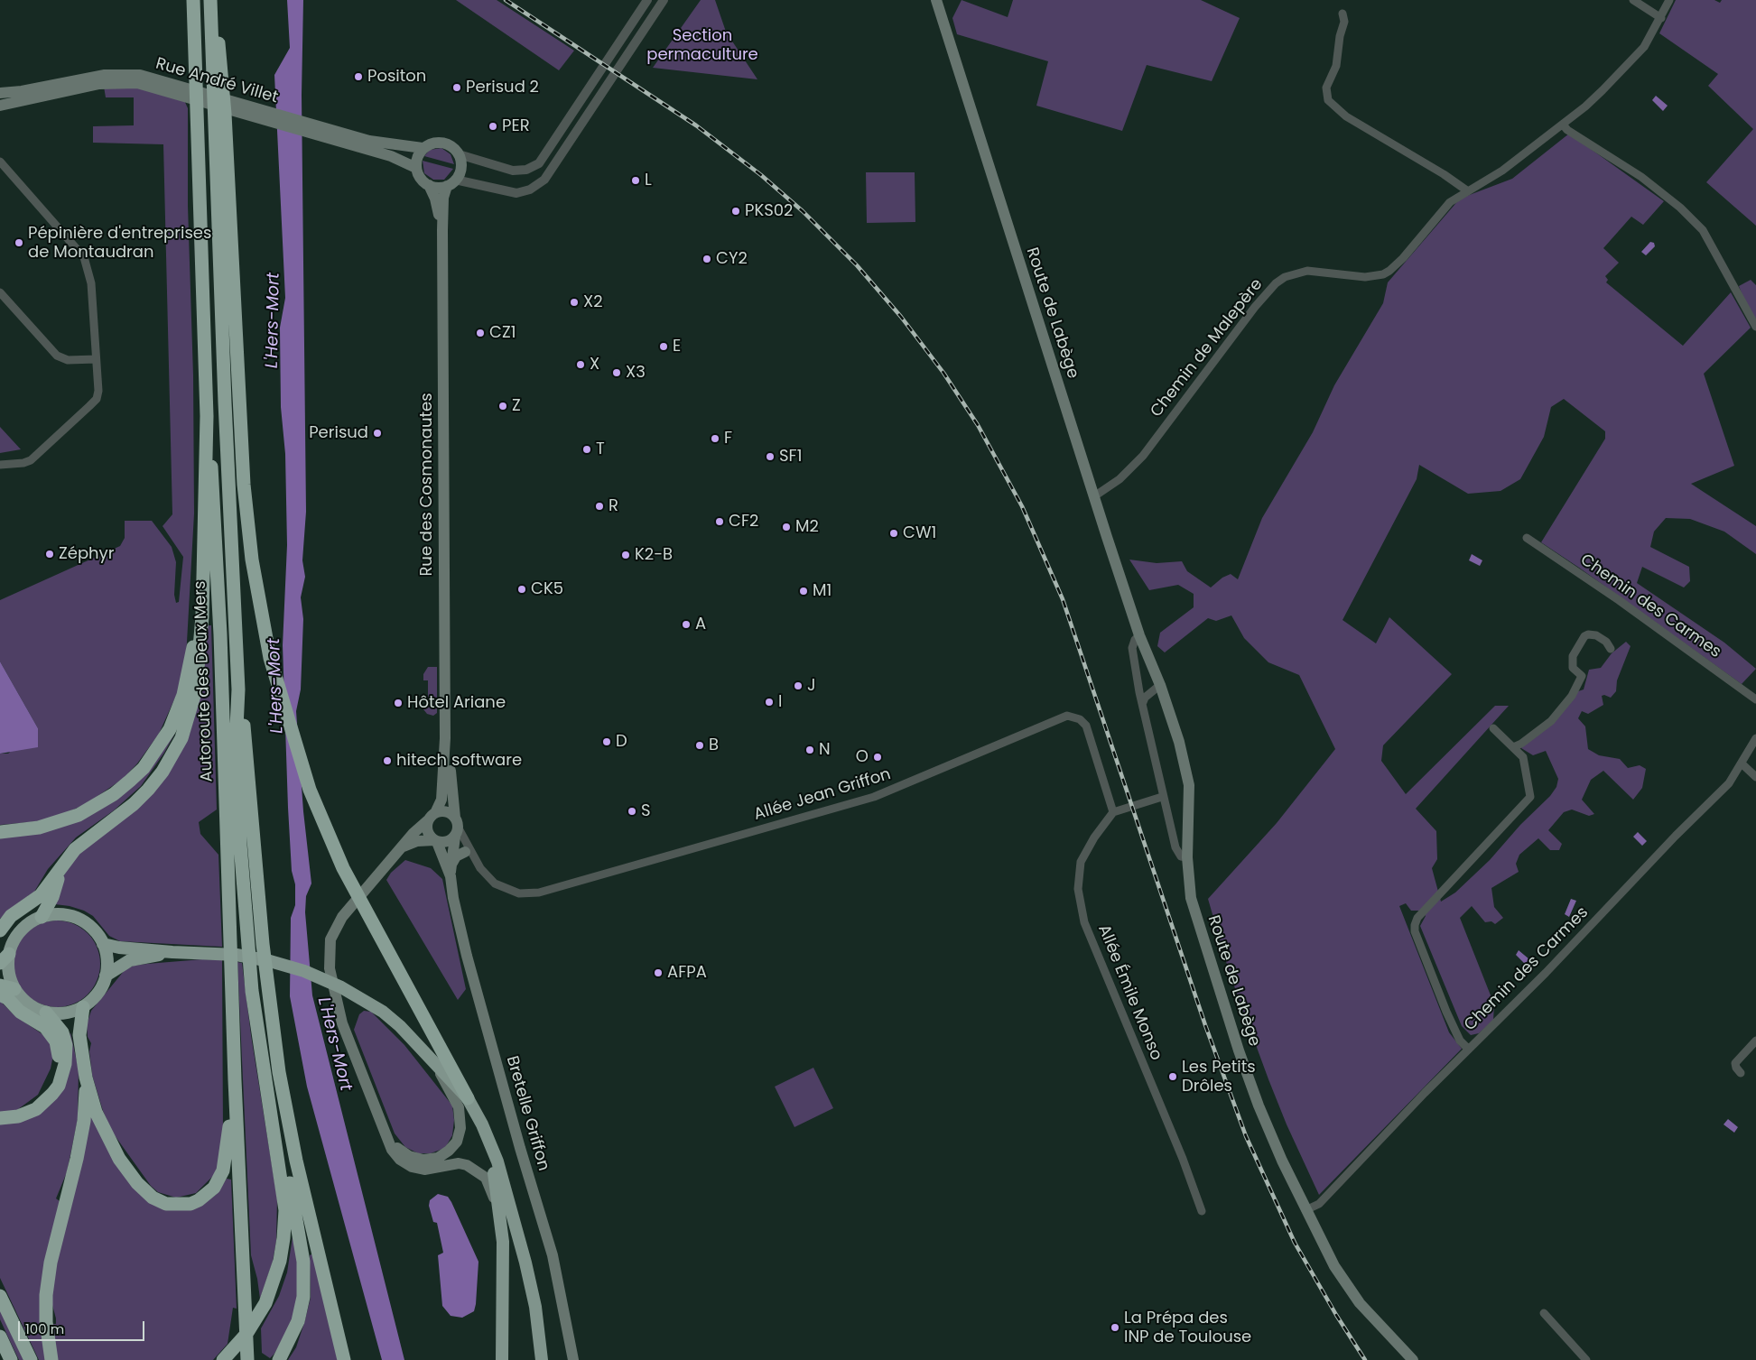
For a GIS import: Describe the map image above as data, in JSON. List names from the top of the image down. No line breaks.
{"streets":{"highway":["Autoroute des Deux Mers"],"main road":["Rue André Villet","Route de Labège","Rue des Cosmonautes","Bretelle Griffon"],"street":["Chemin de Malepère","Chemin des Carmes","Allée Jean Griffon","Allée Émile Monso"]},"crossings":[["Rue André Villet","Rue des Cosmonautes"],["Route de Labège","Chemin de Malepère"],["Route de Labège","Chemin des Carmes"],["Rue des Cosmonautes","Allée Jean Griffon"],["Rue des Cosmonautes","Bretelle Griffon"],["Allée Jean Griffon","Allée Émile Monso"],["Allée Jean Griffon","Bretelle Griffon"]],"water":["L'Hers-Mort"],"parks":["Section permaculture"],"places":["Positon","Perisud 2","PER","L","PKS02","Pépinière d'entreprises de Montaudran","CY2","X2","CZ1","E","X","X3","Z","Perisud","F","T","SF1","R","CF2","M2","CW1","Zéphyr","K2-B","CK5","M1","A","J","I","Hôtel Ariane","D","B","N","O","hitech software","S","AFPA","Les Petits Drôles","La Prépa des INP de Toulouse"],"scale_bar":"100 m"}
